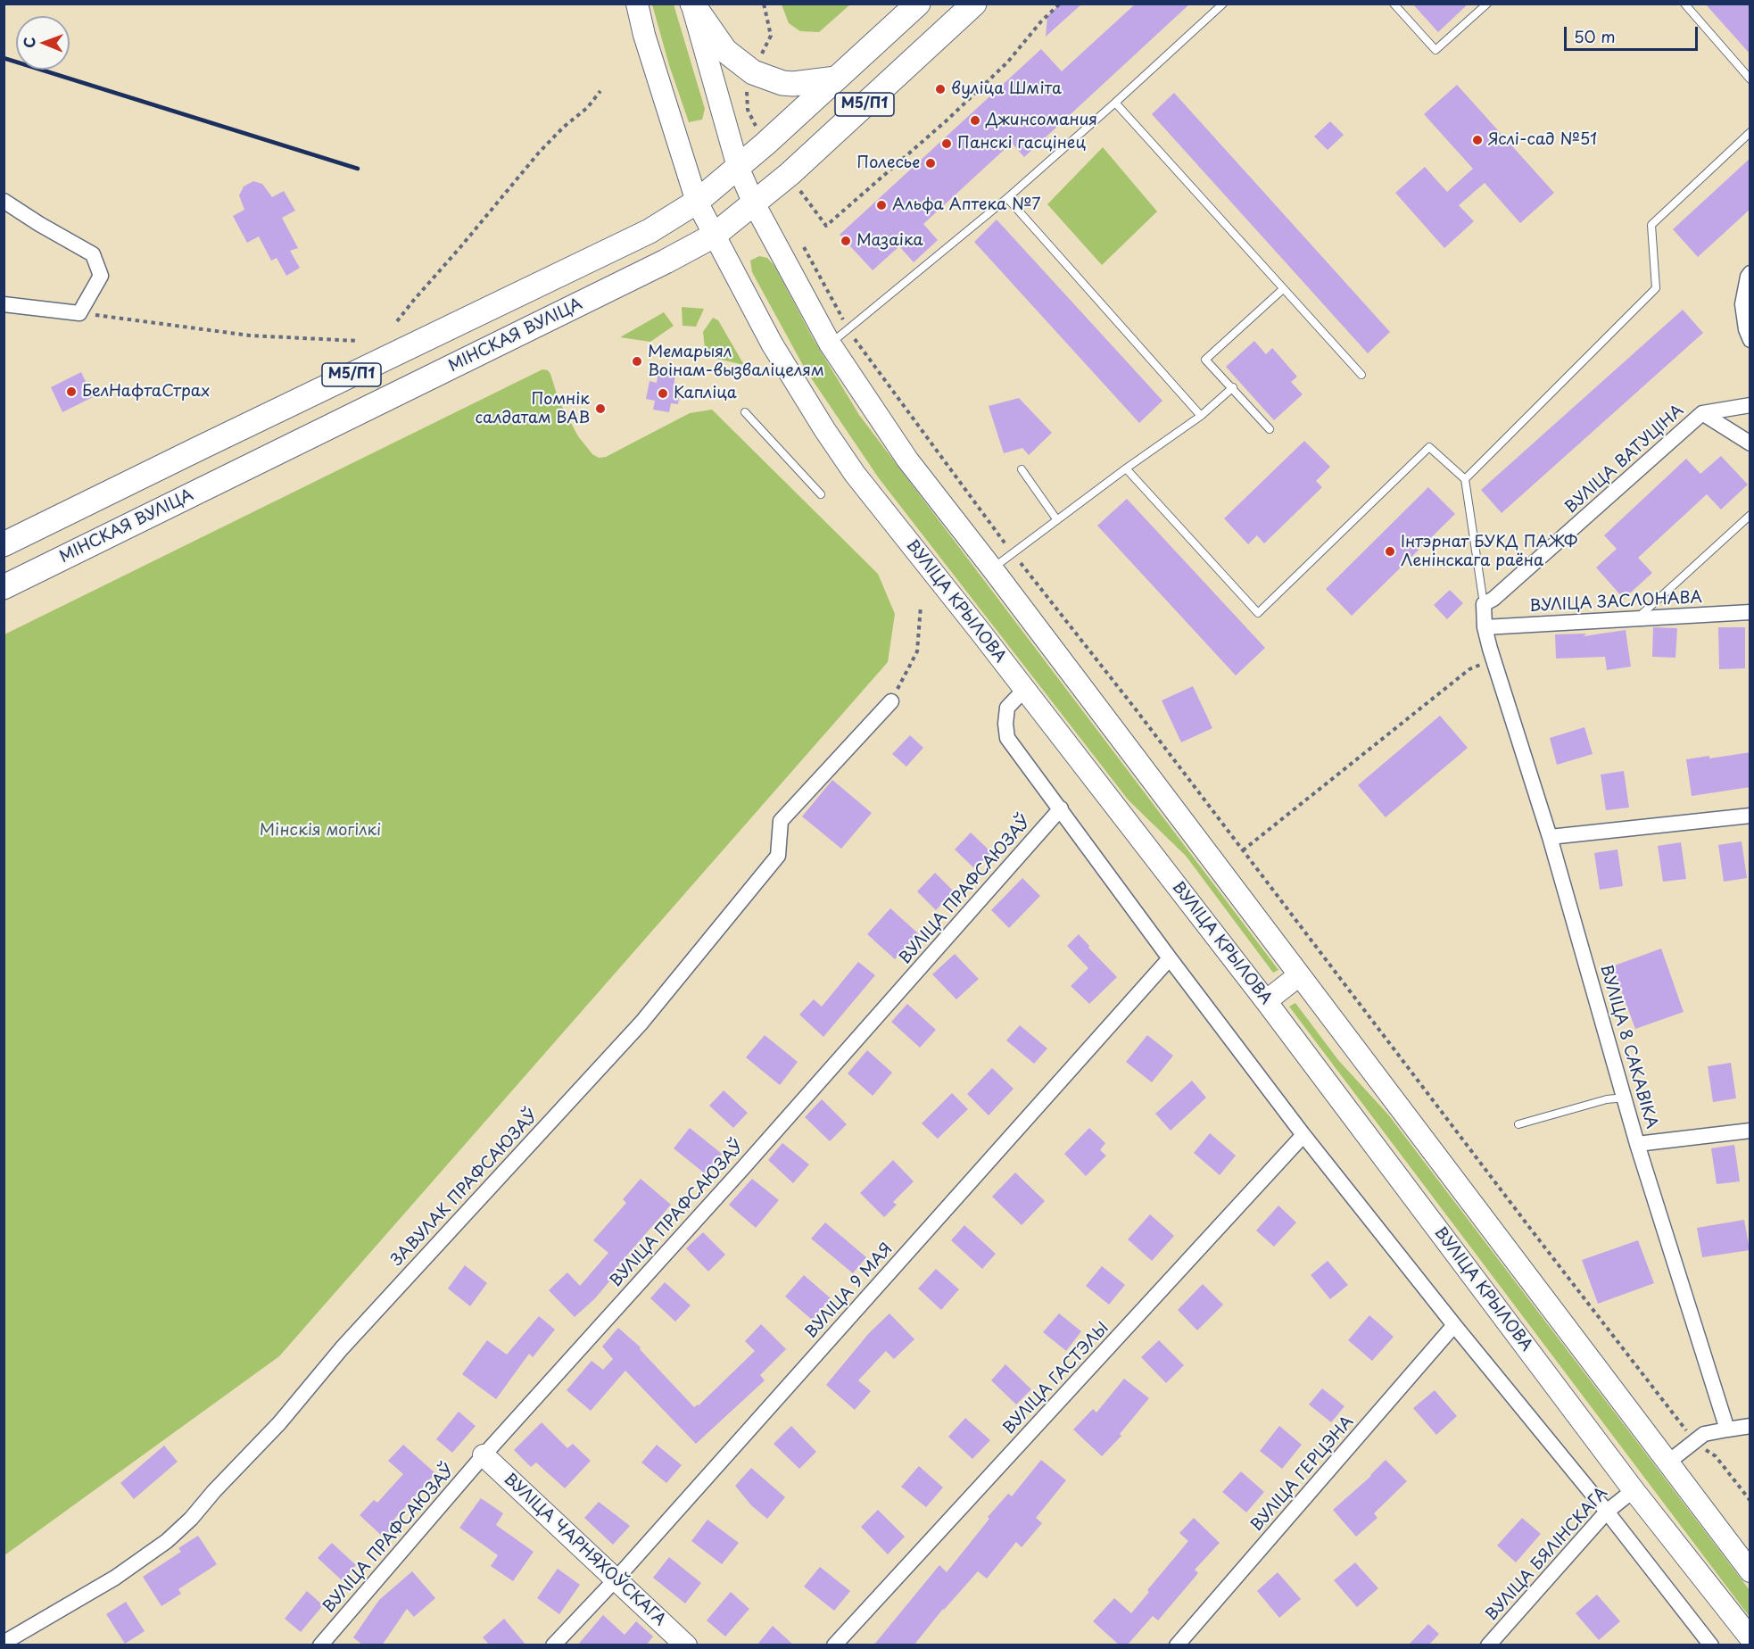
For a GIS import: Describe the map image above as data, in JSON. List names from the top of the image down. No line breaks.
{"streets":{"main road":["М5/П1","МІНСКАЯ ВУЛІЦА","ВУЛІЦА КРЫЛОВА","ВУЛІЦА ЧАРНЯХОЎСКАГА"],"street":["ВУЛІЦА ВАТУЦІНА","ВУЛІЦА ЗАСЛОНАВА","ВУЛІЦА ПРАФСАЮЗАЎ","ВУЛІЦА 8 САКАВІКА","ЗАВУЛАК ПРАФСАЮЗАЎ","ВУЛІЦА 9 МАЯ","ВУЛІЦА ГАСТЭЛЫ","ВУЛІЦА ГЕРЦЭНА","ВУЛІЦА БЯЛІНСКАГА"]},"crossings":[["М5/П1","ВУЛІЦА КРЫЛОВА"],["МІНСКАЯ ВУЛІЦА","ВУЛІЦА КРЫЛОВА"],["ВУЛІЦА ВАТУЦІНА","ВУЛІЦА 8 САКАВІКА"],["ВУЛІЦА КРЫЛОВА","ВУЛІЦА БЯЛІНСКАГА"],["ВУЛІЦА ЗАСЛОНАВА","ВУЛІЦА 8 САКАВІКА"],["ВУЛІЦА ПРАФСАЮЗАЎ","ВУЛІЦА ЧАРНЯХОЎСКАГА"],["ВУЛІЦА 9 МАЯ","ВУЛІЦА ЧАРНЯХОЎСКАГА"]],"parks":["Мінскія могілкі"],"places":["вуліца Шміта","Джинсомания","Яслі-сад №51","Панскі гасцінец","Полесье","Альфа Аптека №7","Мазаіка","Мемарыял Воінам-вызваліцелям","БелНафтаСтрах","Капліца","Помнік салдатам ВАВ","Інтэрнат БУКД ПАЖФ Ленінскага раёна"],"scale_bar":"50 m","north":"left"}
